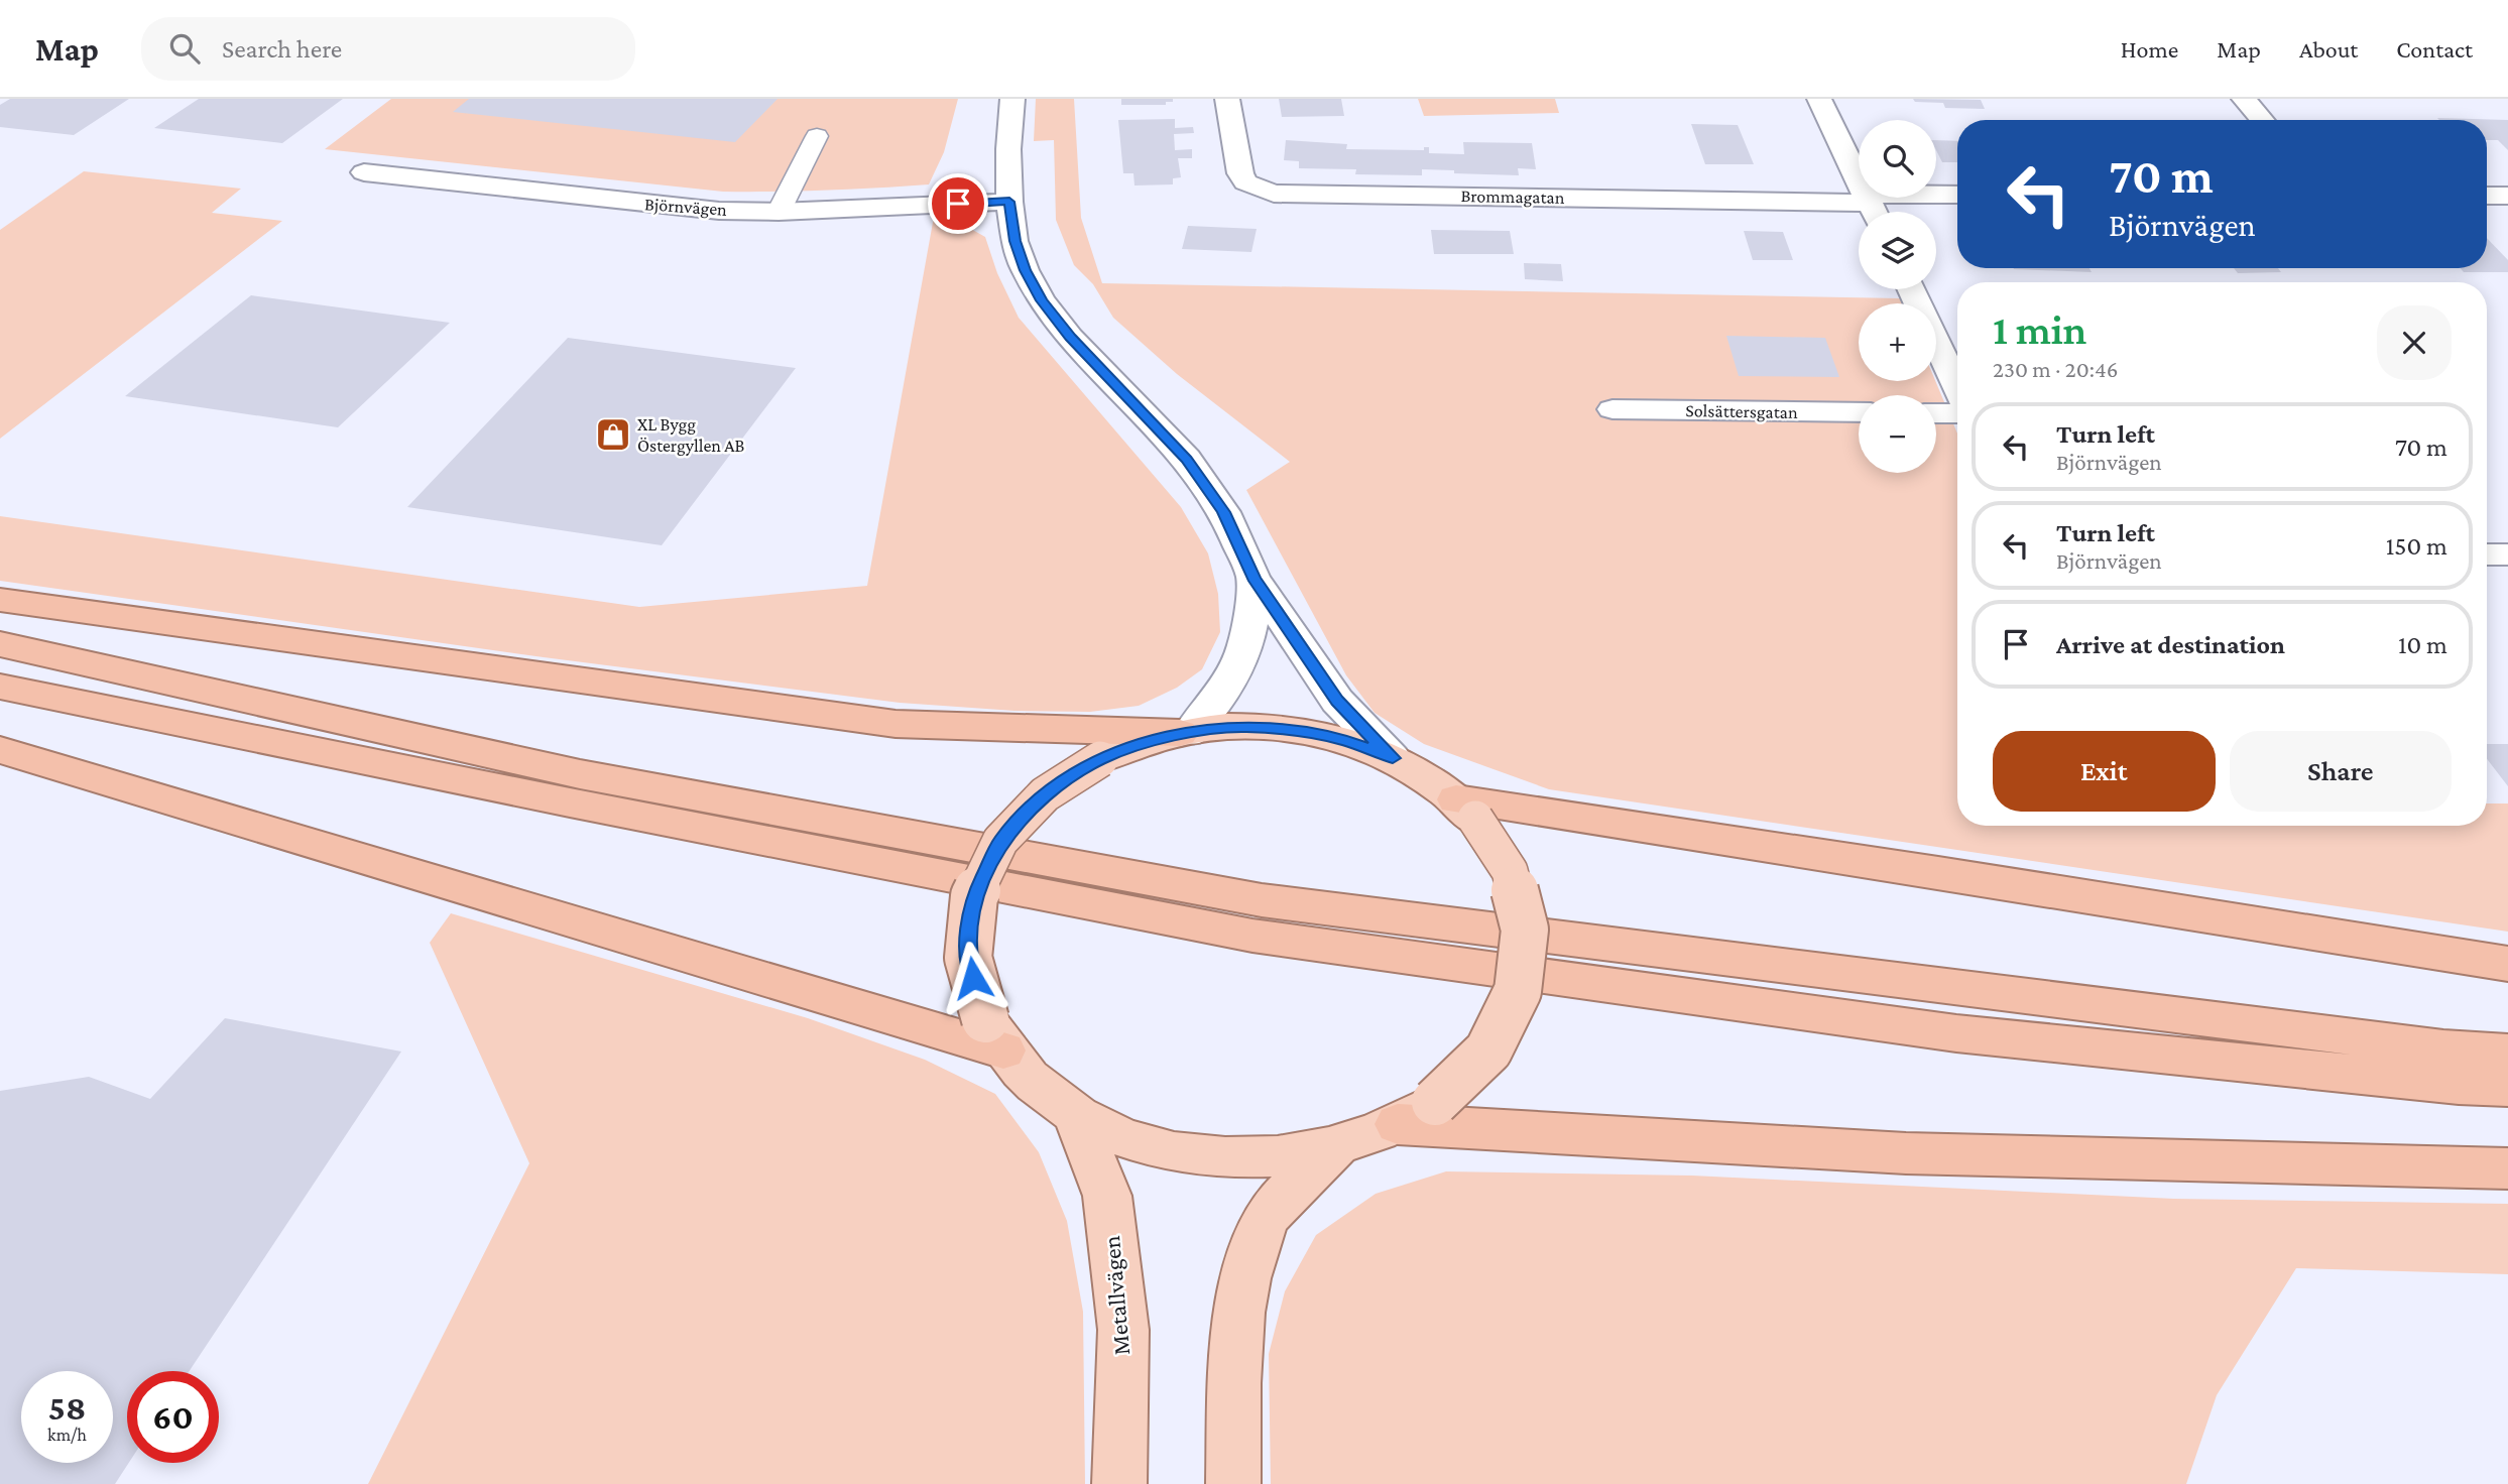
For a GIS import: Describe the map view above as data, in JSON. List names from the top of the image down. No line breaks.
{"streets":{"main road":["Metallvägen"],"street":["Brommagatan","Björnvägen","Solsättersgatan"]},"places":{"shop":["XL Bygg Östergyllen AB"]},"page":{"header":"Map","search":"Search here","nav":["Home","Map","About","Contact"],"map_buttons":["+","−"],"turn":["70 m","Björnvägen"],"heading":["1 min","230 m · 20:46"],"list":[{"name":"Turn left","note":"Björnvägen","value":"70 m"},{"name":"Turn left","note":"Björnvägen","value":"150 m"},{"name":"Arrive at destination","value":"10 m"}],"buttons":["Exit","Share"],"speed":"58 km/h","limit":"60"}}
